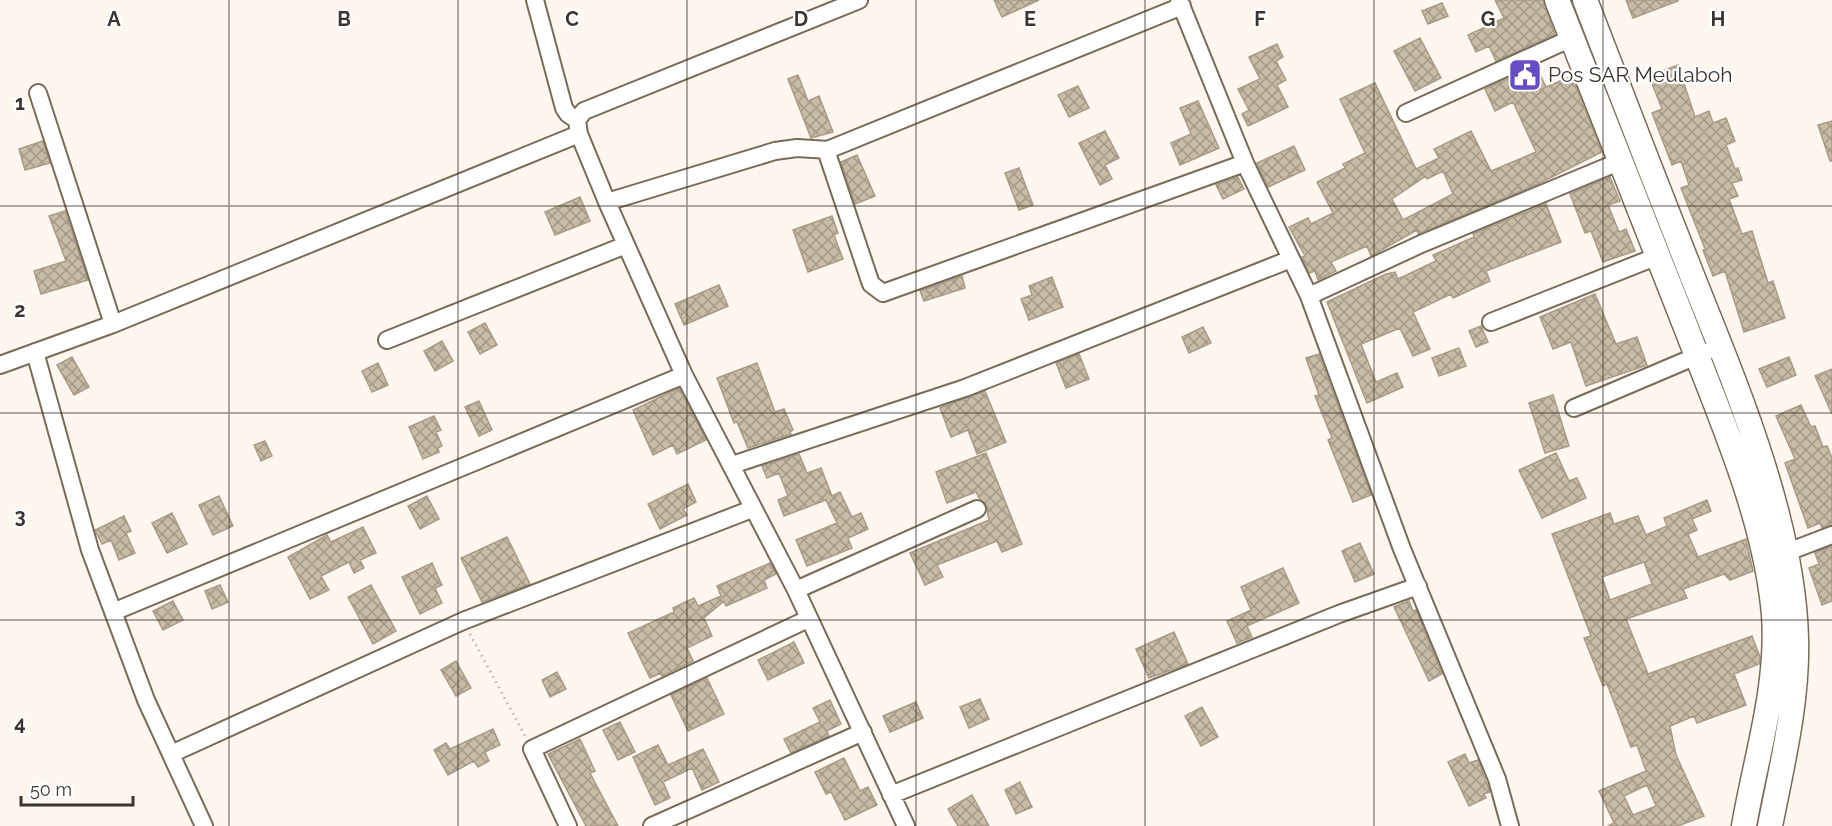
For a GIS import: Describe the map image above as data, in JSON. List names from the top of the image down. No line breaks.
{"places":{"public building":["Pos SAR Meulaboh"]},"scale_bar":"50 m","grid":{"columns":["A","B","C","D","E","F","G","H"],"rows":["1","2","3","4"]}}
